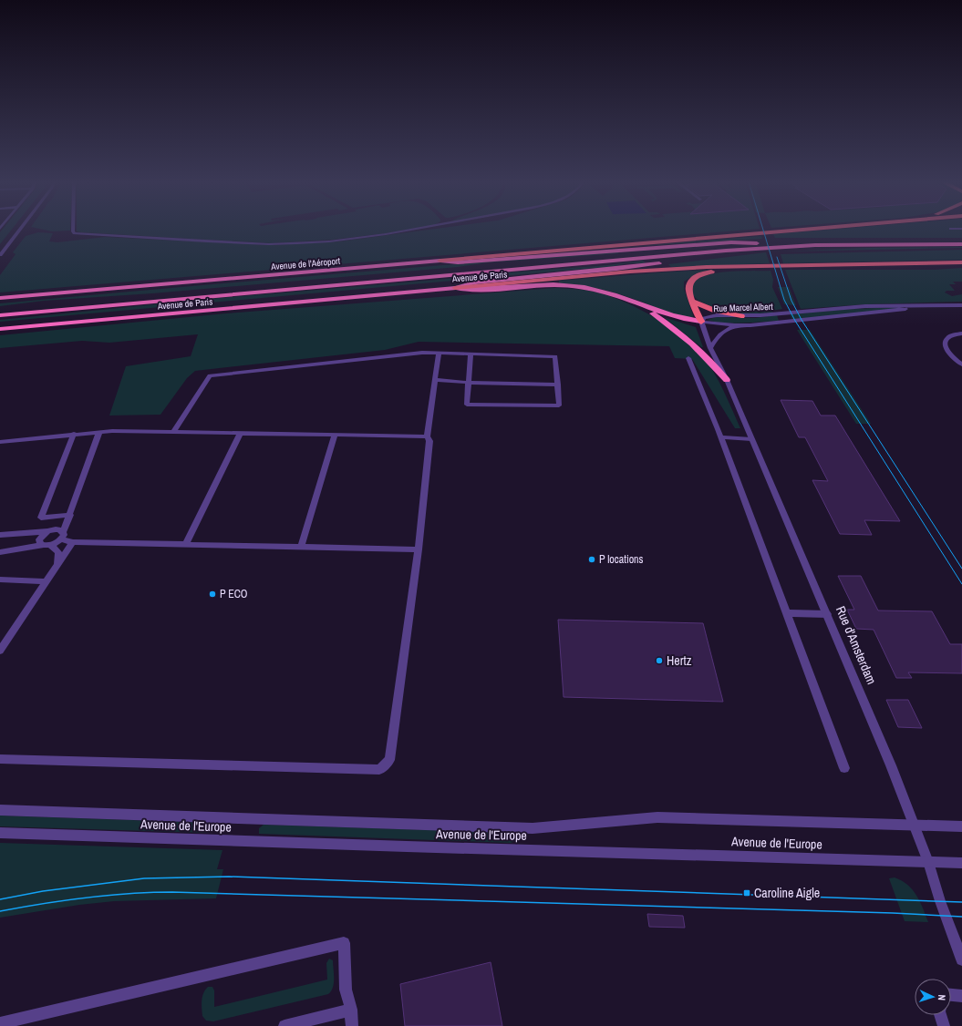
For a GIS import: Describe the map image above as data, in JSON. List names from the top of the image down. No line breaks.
{"streets":{"highway":["Avenue de l'Aéroport","Avenue de Paris"],"street":["Rue Marcel Albert","Rue d'Amsterdam","Avenue de l'Europe"]},"crossings":[["Rue Marcel Albert","Rue d'Amsterdam"],["Rue d'Amsterdam","Avenue de l'Europe"]],"places":{"other":["P locations","P ECO","Hertz"],"transit":["Caroline Aigle"]},"north":"right"}
